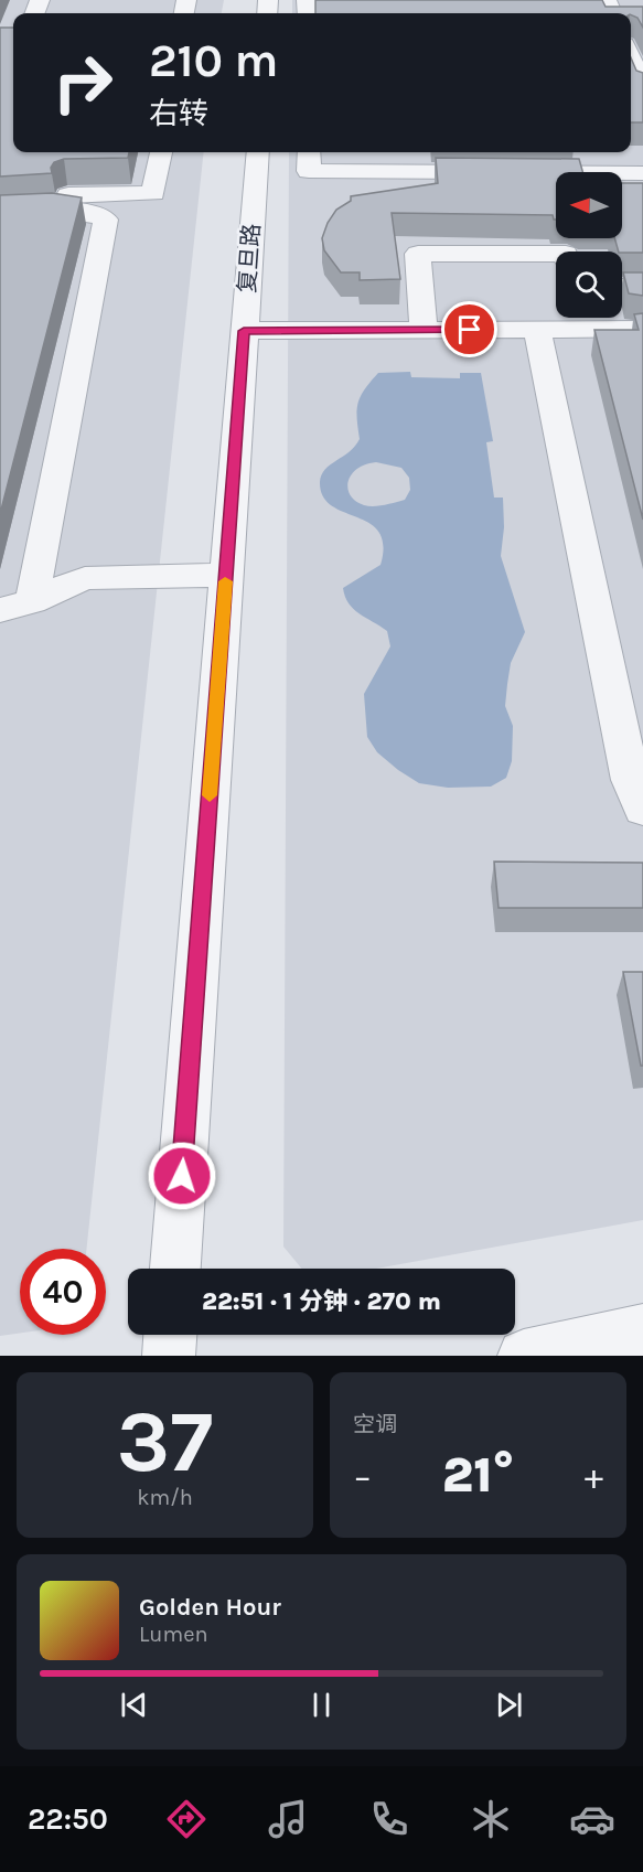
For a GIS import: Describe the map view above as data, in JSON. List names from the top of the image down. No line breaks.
{"streets":{"street":["复旦路"]},"north":"left","page":{"turn":["210 m","右转"],"limit":"40","trip":"22:51 · 1 分钟 · 270 m","tile":[["37","km/h"],"空调"],"heat":["−","21°","+"],"song":["Golden Hour","Lumen"],"tabs":"22:50"}}
